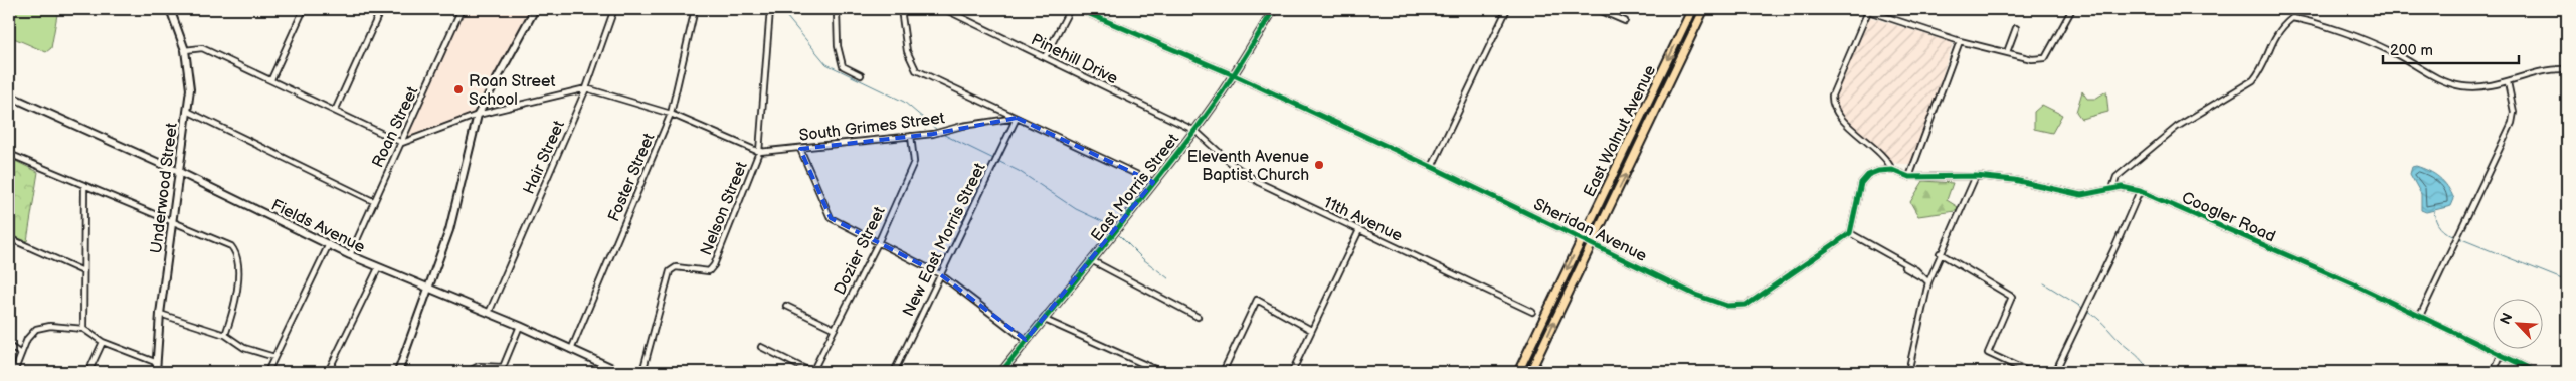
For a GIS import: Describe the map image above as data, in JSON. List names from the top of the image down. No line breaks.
{"streets":{"main road":["East Walnut Avenue"],"street":["Pinehill Drive","South Grimes Street","Roan Street","Hair Street","Foster Street","East Morris Street","Underwood Street","Nelson Street","Coogler Road","11th Avenue","Fields Avenue","Sheridan Avenue","New East Morris Street","Dozier Street"]},"crossings":[["Pinehill Drive","East Morris Street"],["Pinehill Drive","11th Avenue"],["South Grimes Street","Nelson Street"],["South Grimes Street","New East Morris Street"],["South Grimes Street","Dozier Street"],["Roan Street","Fields Avenue"],["East Walnut Avenue","Sheridan Avenue"],["Hair Street","Fields Avenue"],["Foster Street","Fields Avenue"],["East Morris Street","11th Avenue"],["East Morris Street","Sheridan Avenue"],["Underwood Street","Fields Avenue"]],"places":["Roan Street School","Eleventh Avenue Baptist Church"],"scale_bar":"200 m","north":"top left"}
